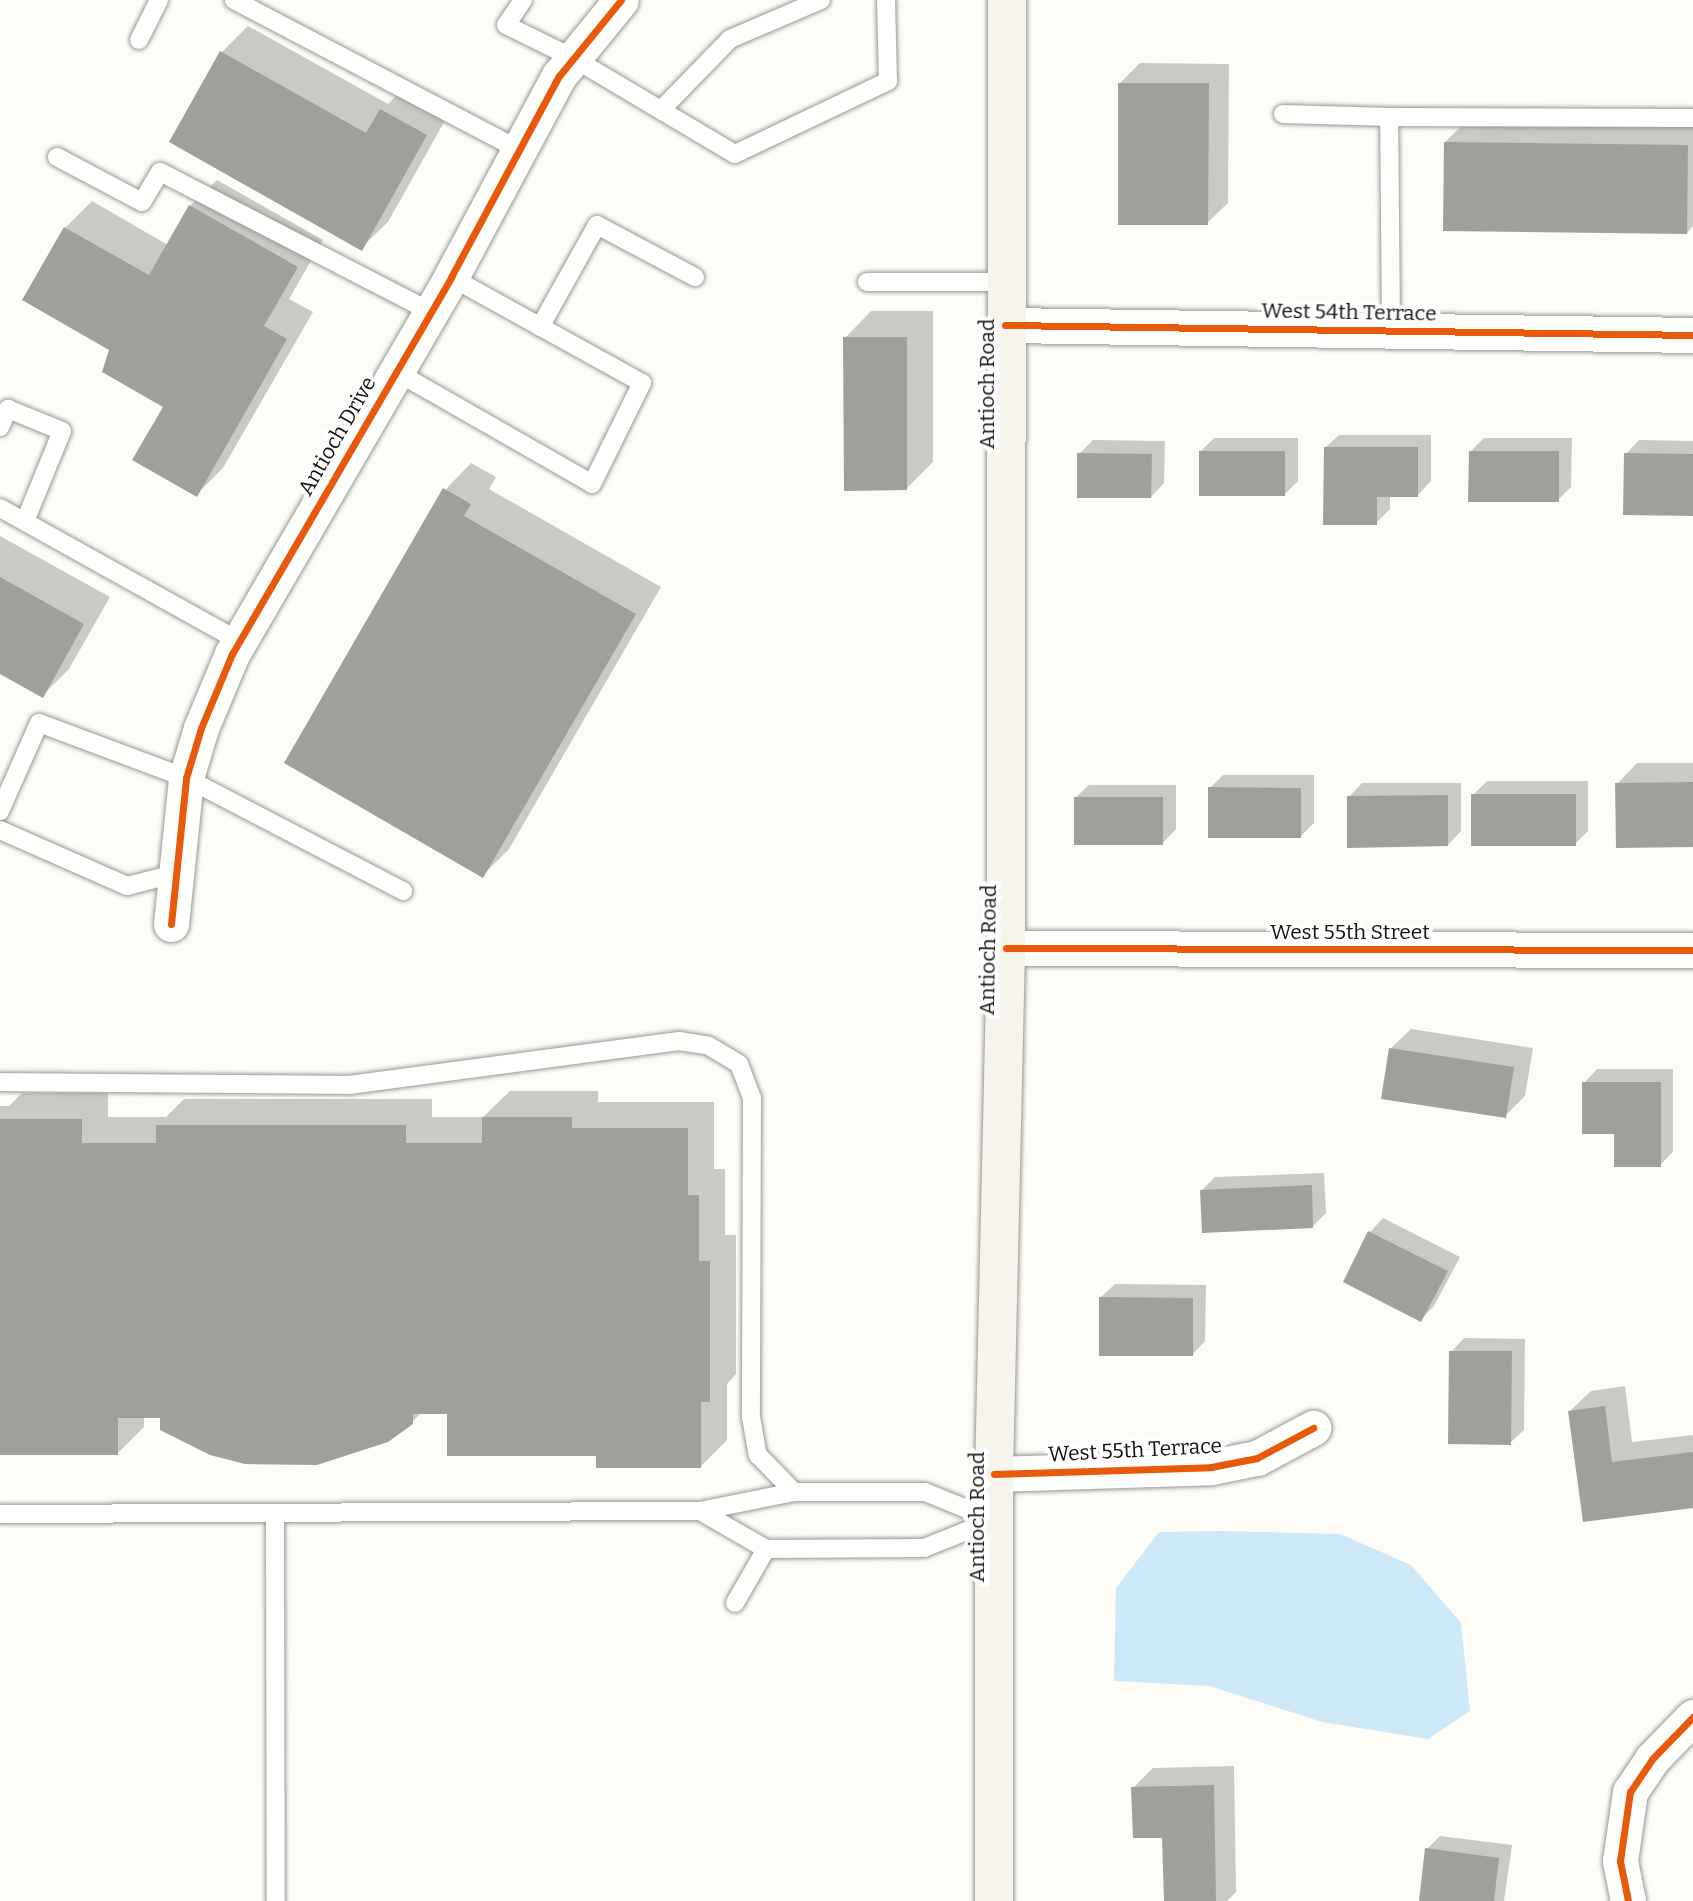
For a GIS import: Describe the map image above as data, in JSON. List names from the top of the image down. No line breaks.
{"streets":{"main road":["Antioch Road"],"street":["West 54th Terrace","Antioch Drive","West 55th Street","West 55th Terrace"]},"crossings":[["West 54th Terrace","Antioch Road"],["Antioch Road","West 55th Street"],["Antioch Road","West 55th Terrace"]]}
